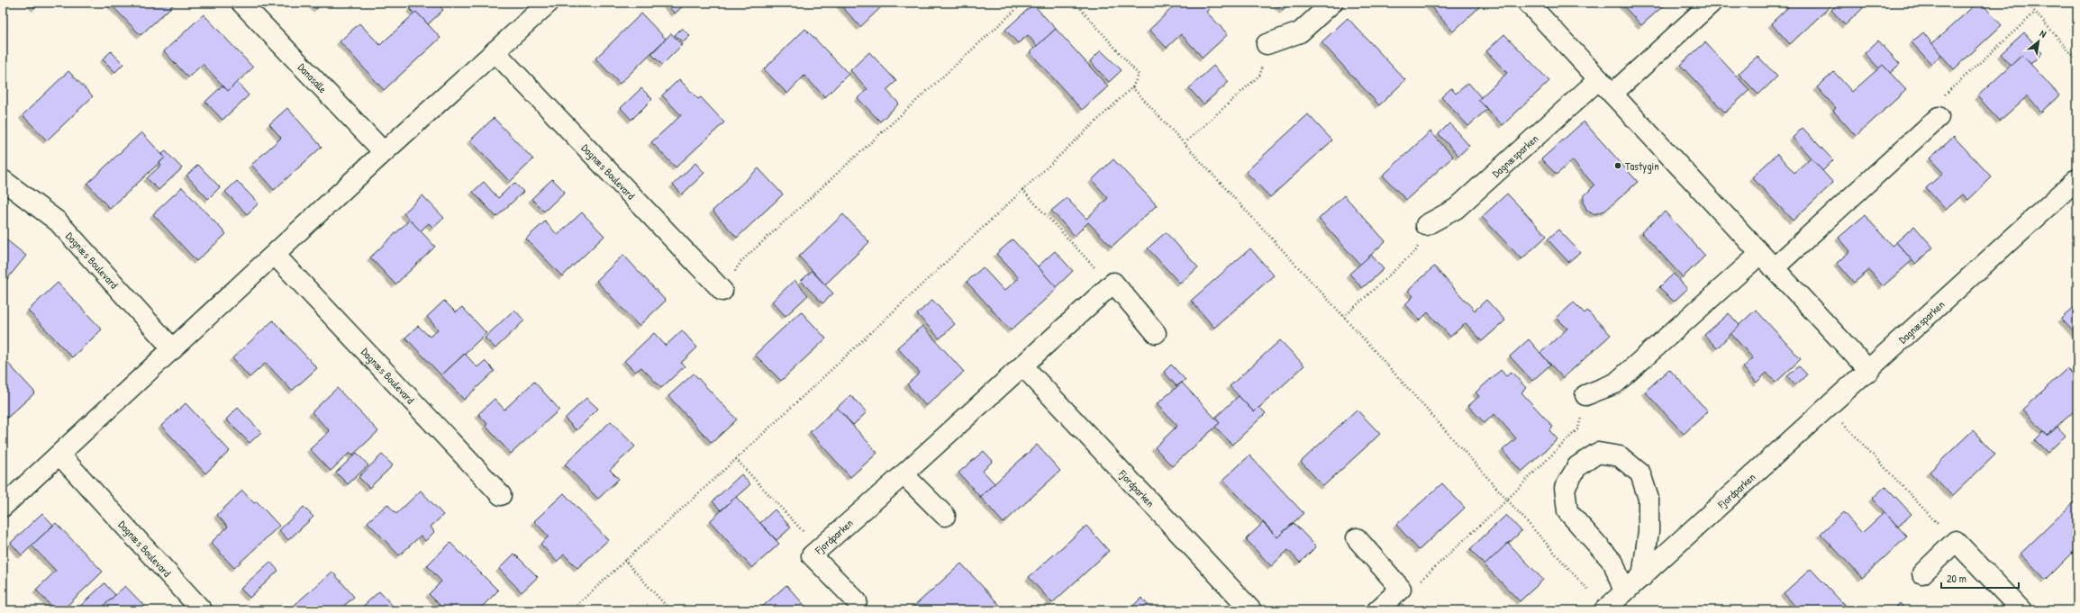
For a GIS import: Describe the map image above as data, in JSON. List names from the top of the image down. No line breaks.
{"streets":{"street":["Danasalle","Dagnæsparken","Dagnæs Boulevard","Fjordparken"]},"crossings":[["Dagnæsparken","Fjordparken"]],"places":["Tastygin"],"scale_bar":"20 m","north":"top right"}
